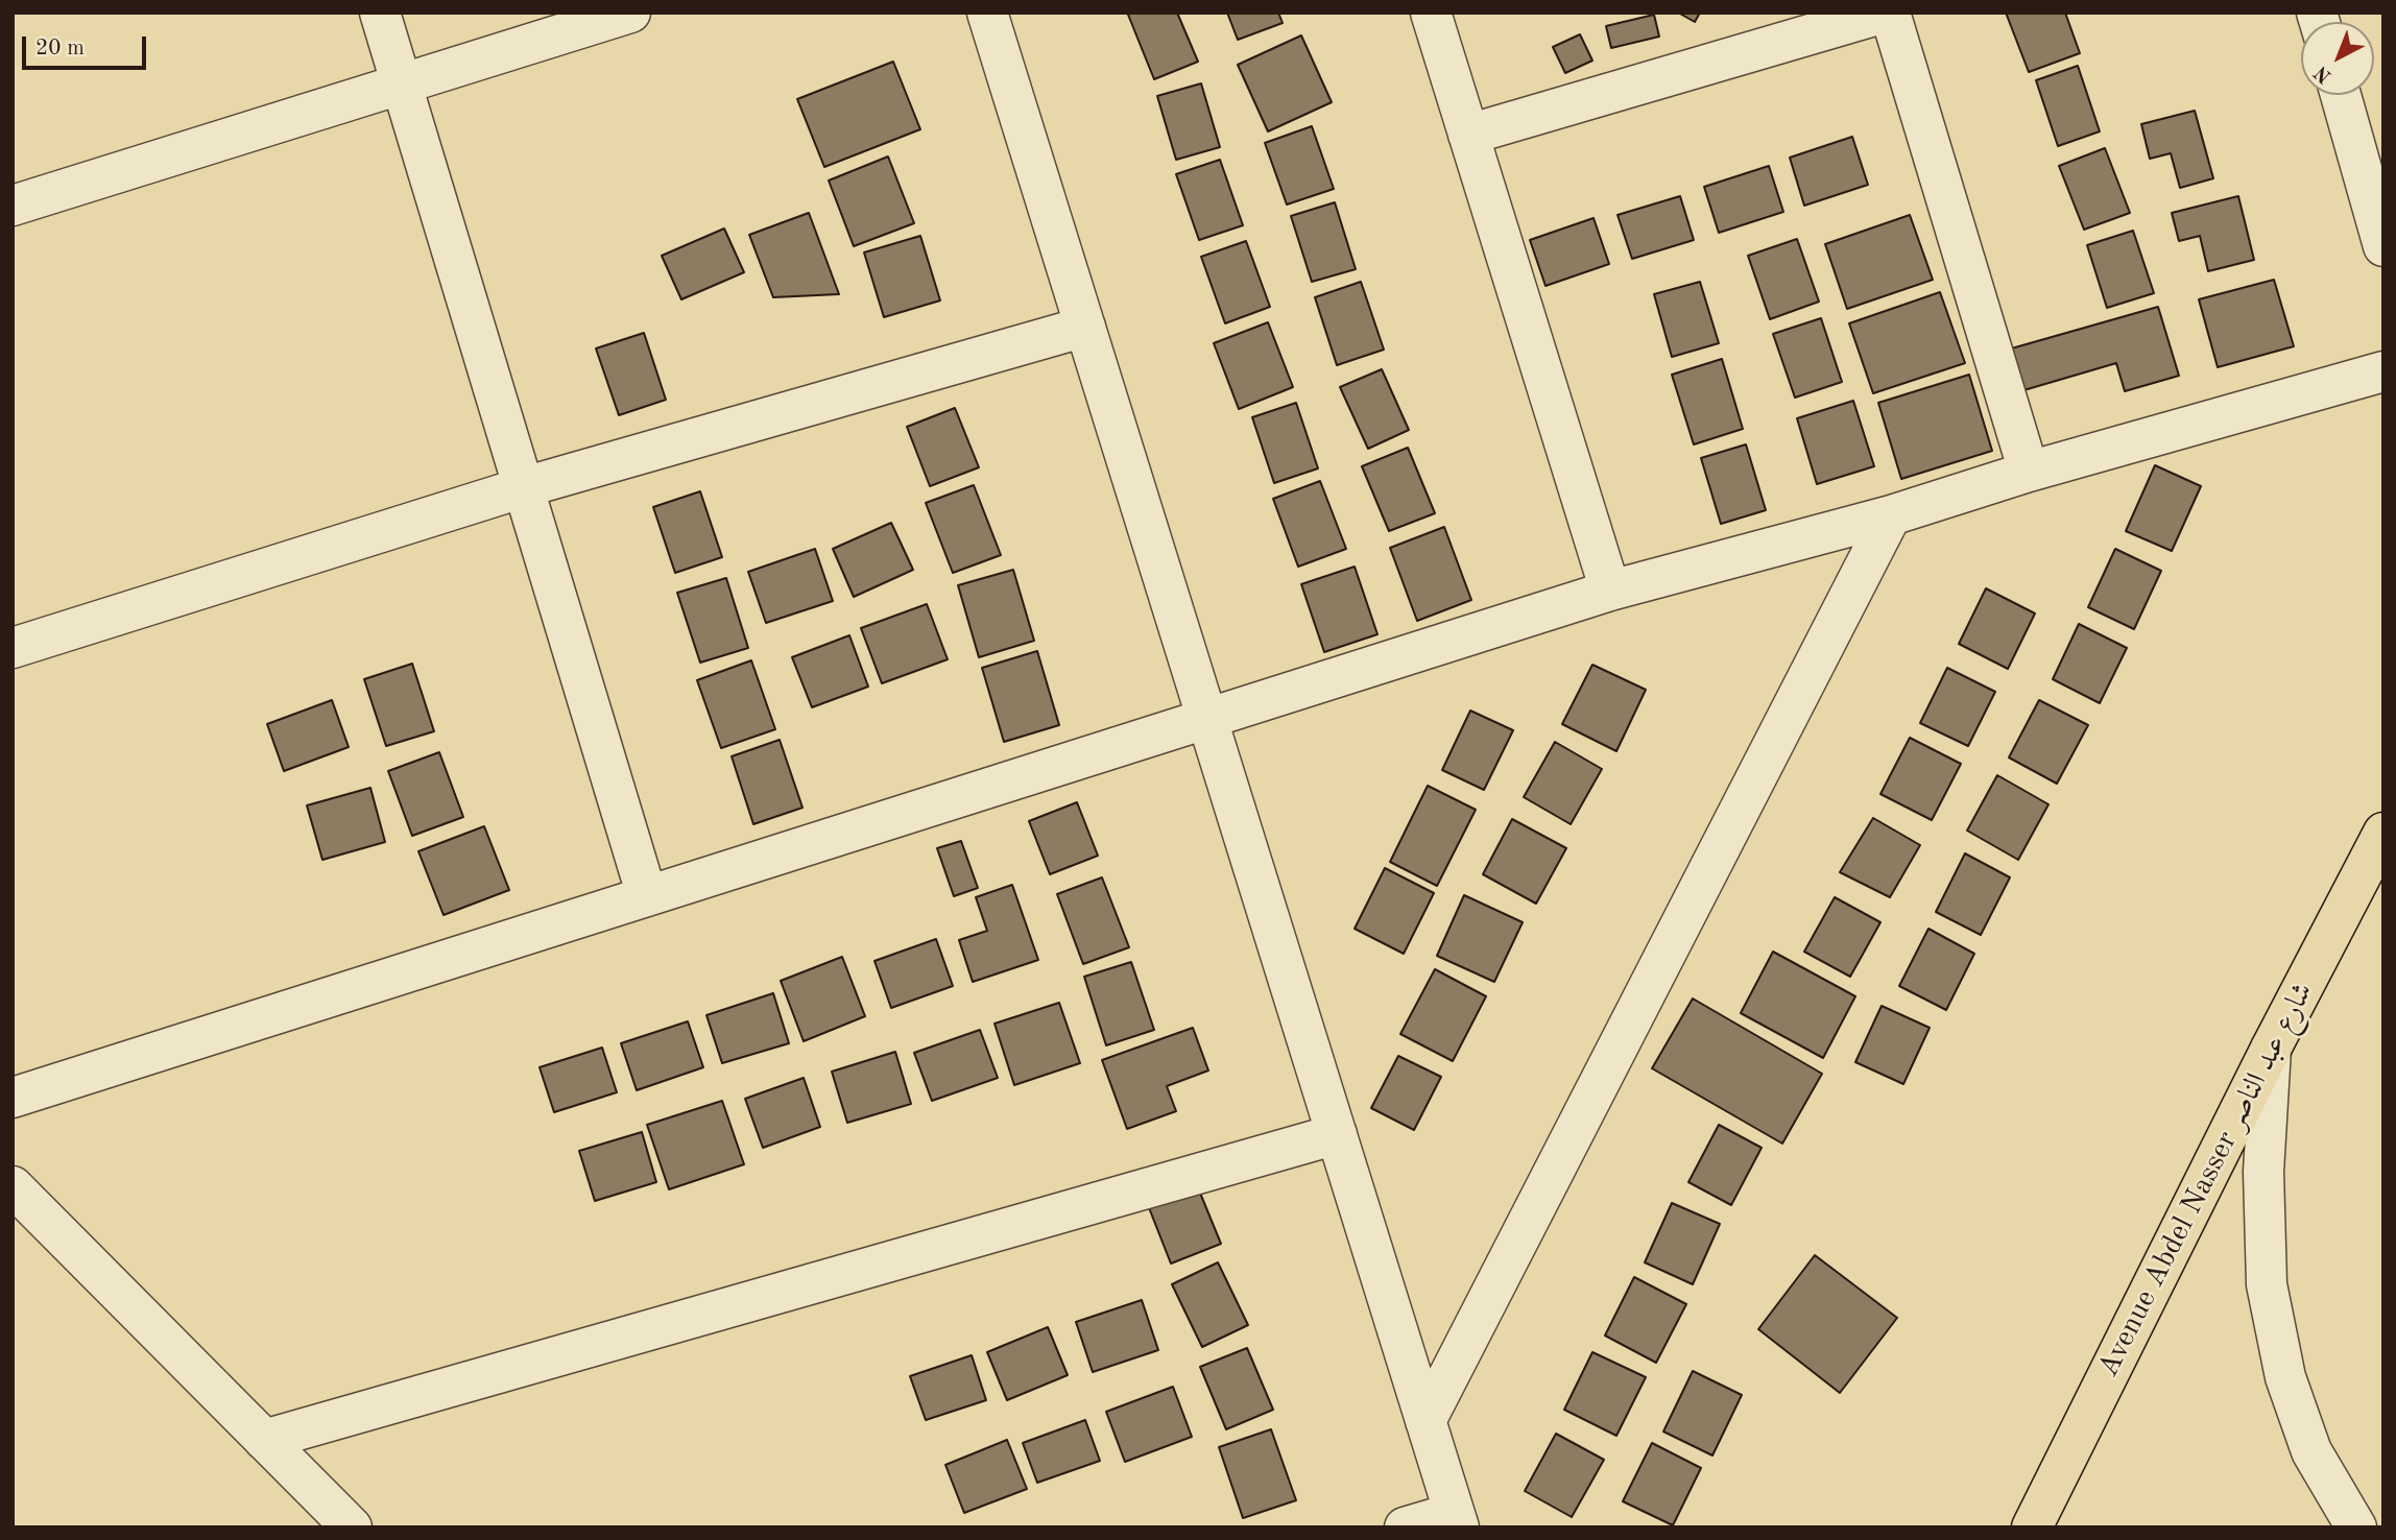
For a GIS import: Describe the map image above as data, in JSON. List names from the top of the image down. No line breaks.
{"streets":{"main road":["Avenue Abdel Nasser شارع عبد الناصر"]},"scale_bar":"20 m","north":"bottom left"}
